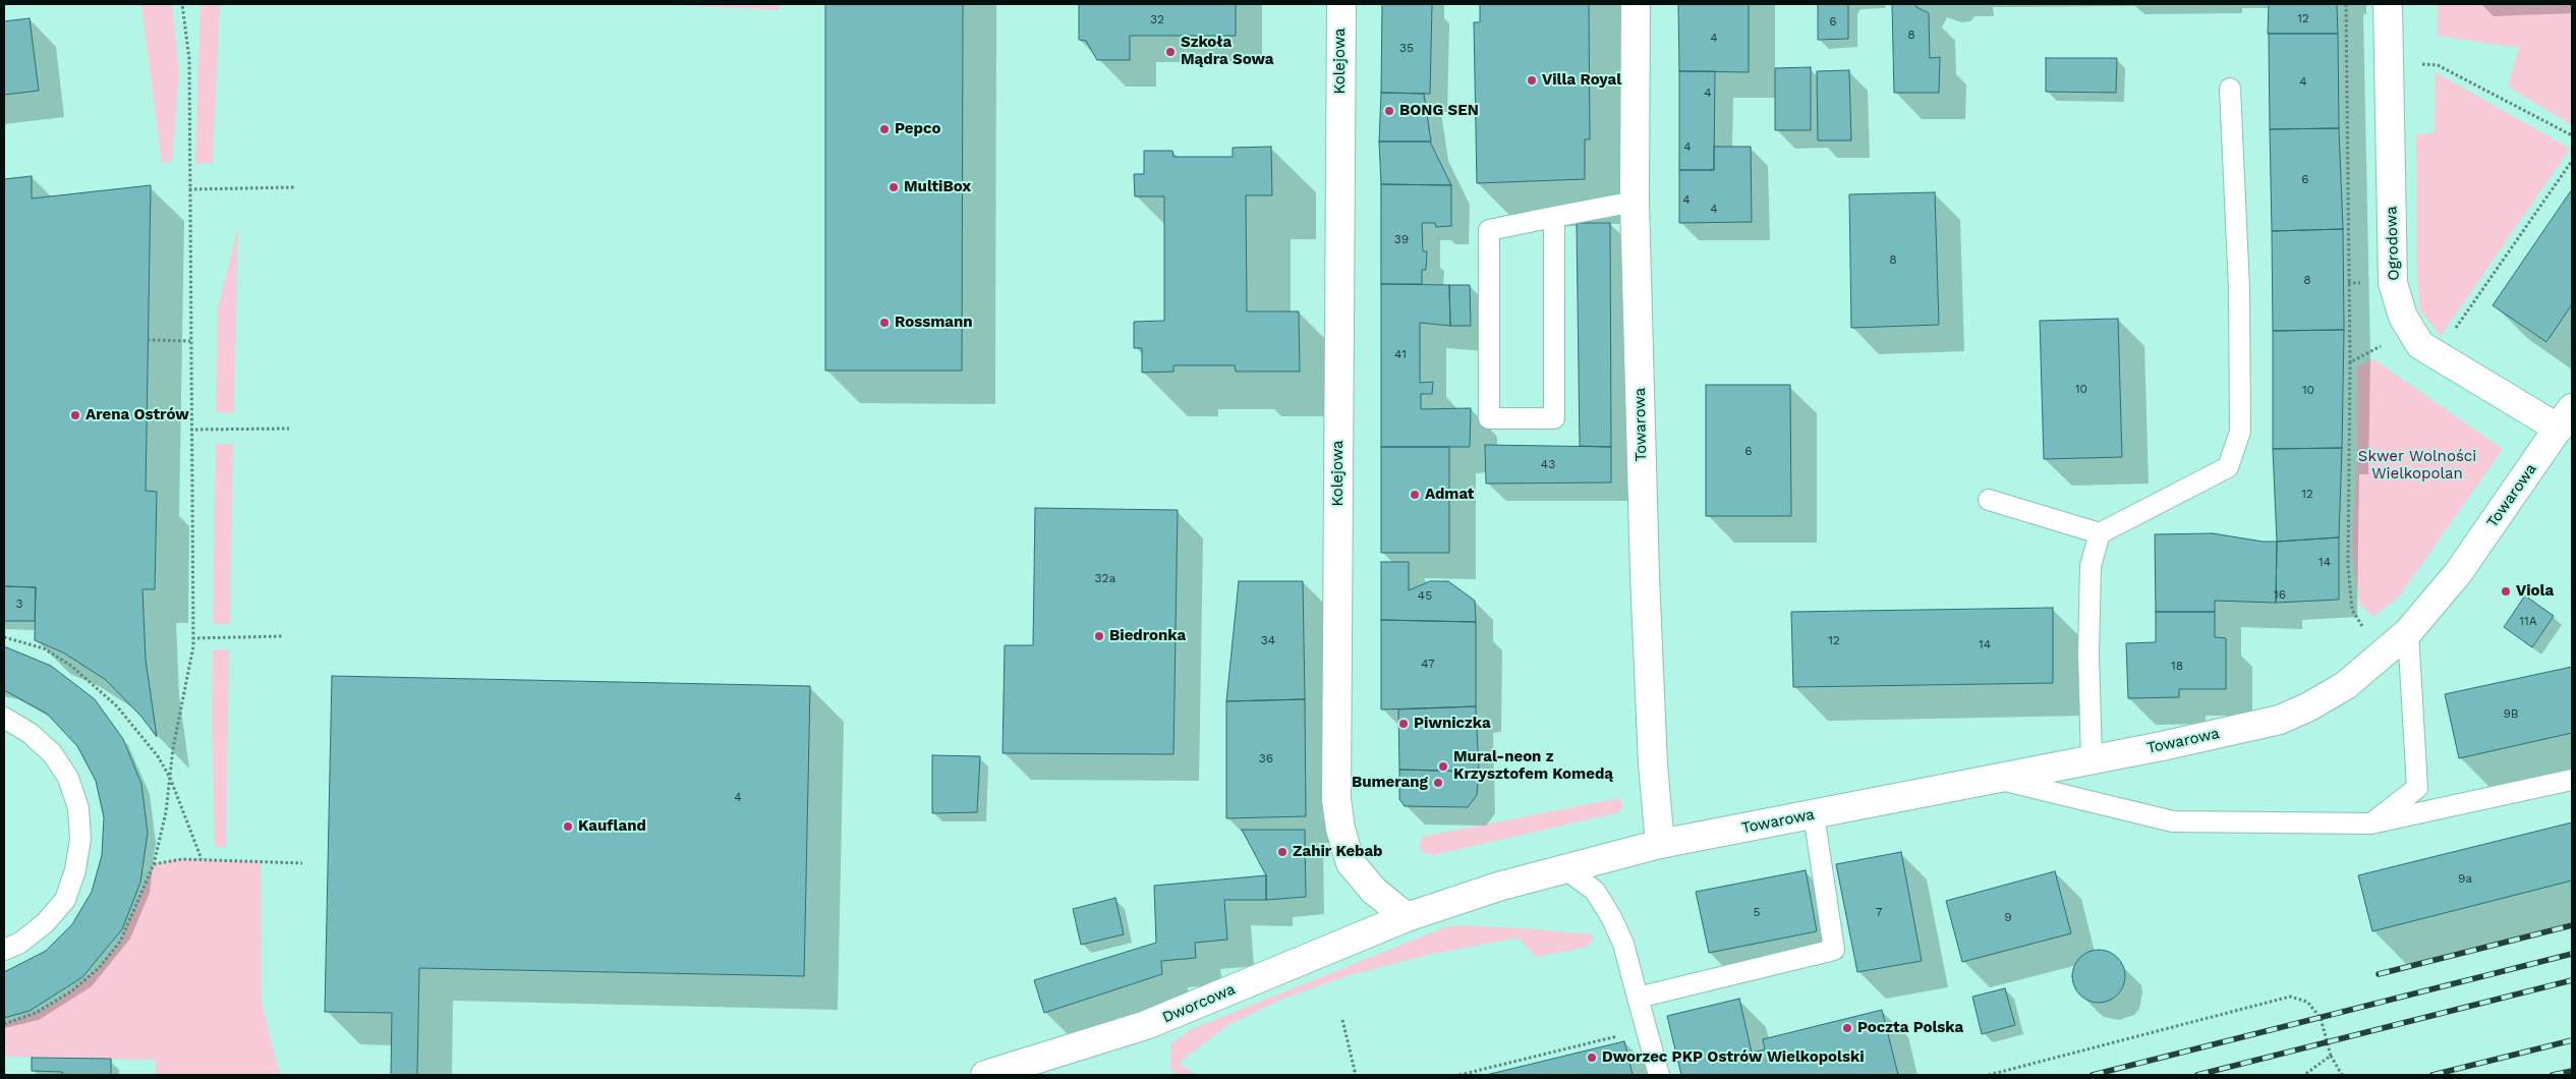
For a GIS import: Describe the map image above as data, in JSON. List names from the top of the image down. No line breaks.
{"streets":{"street":["Kolejowa","Ogrodowa","Towarowa","Dworcowa"]},"crossings":[["Kolejowa","Towarowa"],["Kolejowa","Dworcowa"],["Ogrodowa","Towarowa"],["Towarowa","Dworcowa"]],"parks":["Skwer Wolności Wielkopolan"],"places":["Szkoła Mądra Sowa","Villa Royal","BONG SEN","Pepco","MultiBox","Rossmann","Arena Ostrów","Admat","Viola","Biedronka","Piwniczka","Mural-neon z Krzysztofem Komedą","Bumerang","Kaufland","Zahir Kebab","Poczta Polska","Dworzec PKP Ostrów Wielkopolski"],"house_numbers":["12","32","6","8","4","35","4","4","4","6","4","4","39","8","8","41","10","10","6","43","12","14","32a","16","45","3","11A","34","12","14","47","18","9B","36","4","9a","5","7","9"]}
